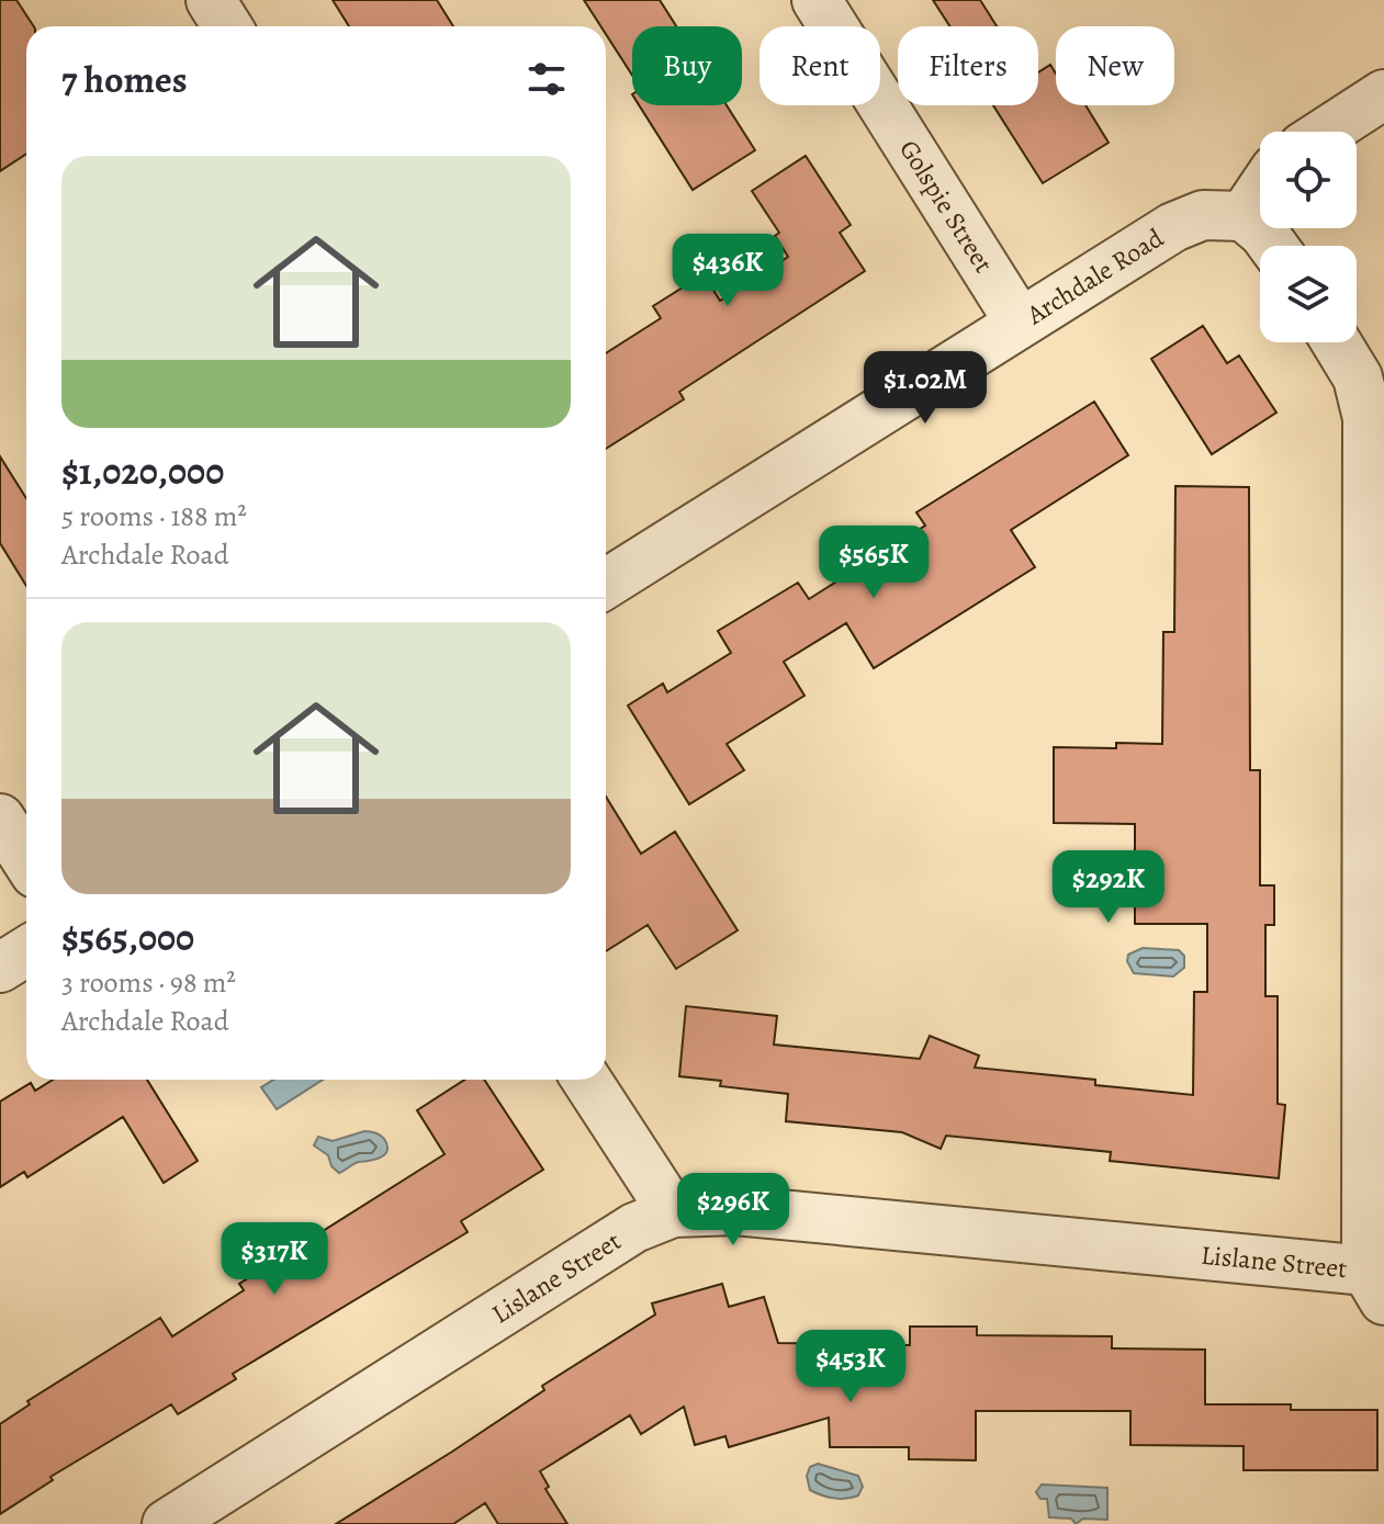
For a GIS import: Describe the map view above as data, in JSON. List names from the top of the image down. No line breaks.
{"streets":{"street":["Golspie Street","Archdale Road","Lislane Street"]},"crossings":[["Golspie Street","Archdale Road"]],"page":{"chip":["Buy","Rent","Filters","New"],"heading":"7 homes","list":[{"name":"$1,020,000","note":"5 rooms · 188 m² · Archdale Road"},{"name":"$565,000","note":"3 rooms · 98 m² · Archdale Road"}],"price":["$436K","$1.02M","$565K","$292K","$296K","$317K","$453K"]}}
